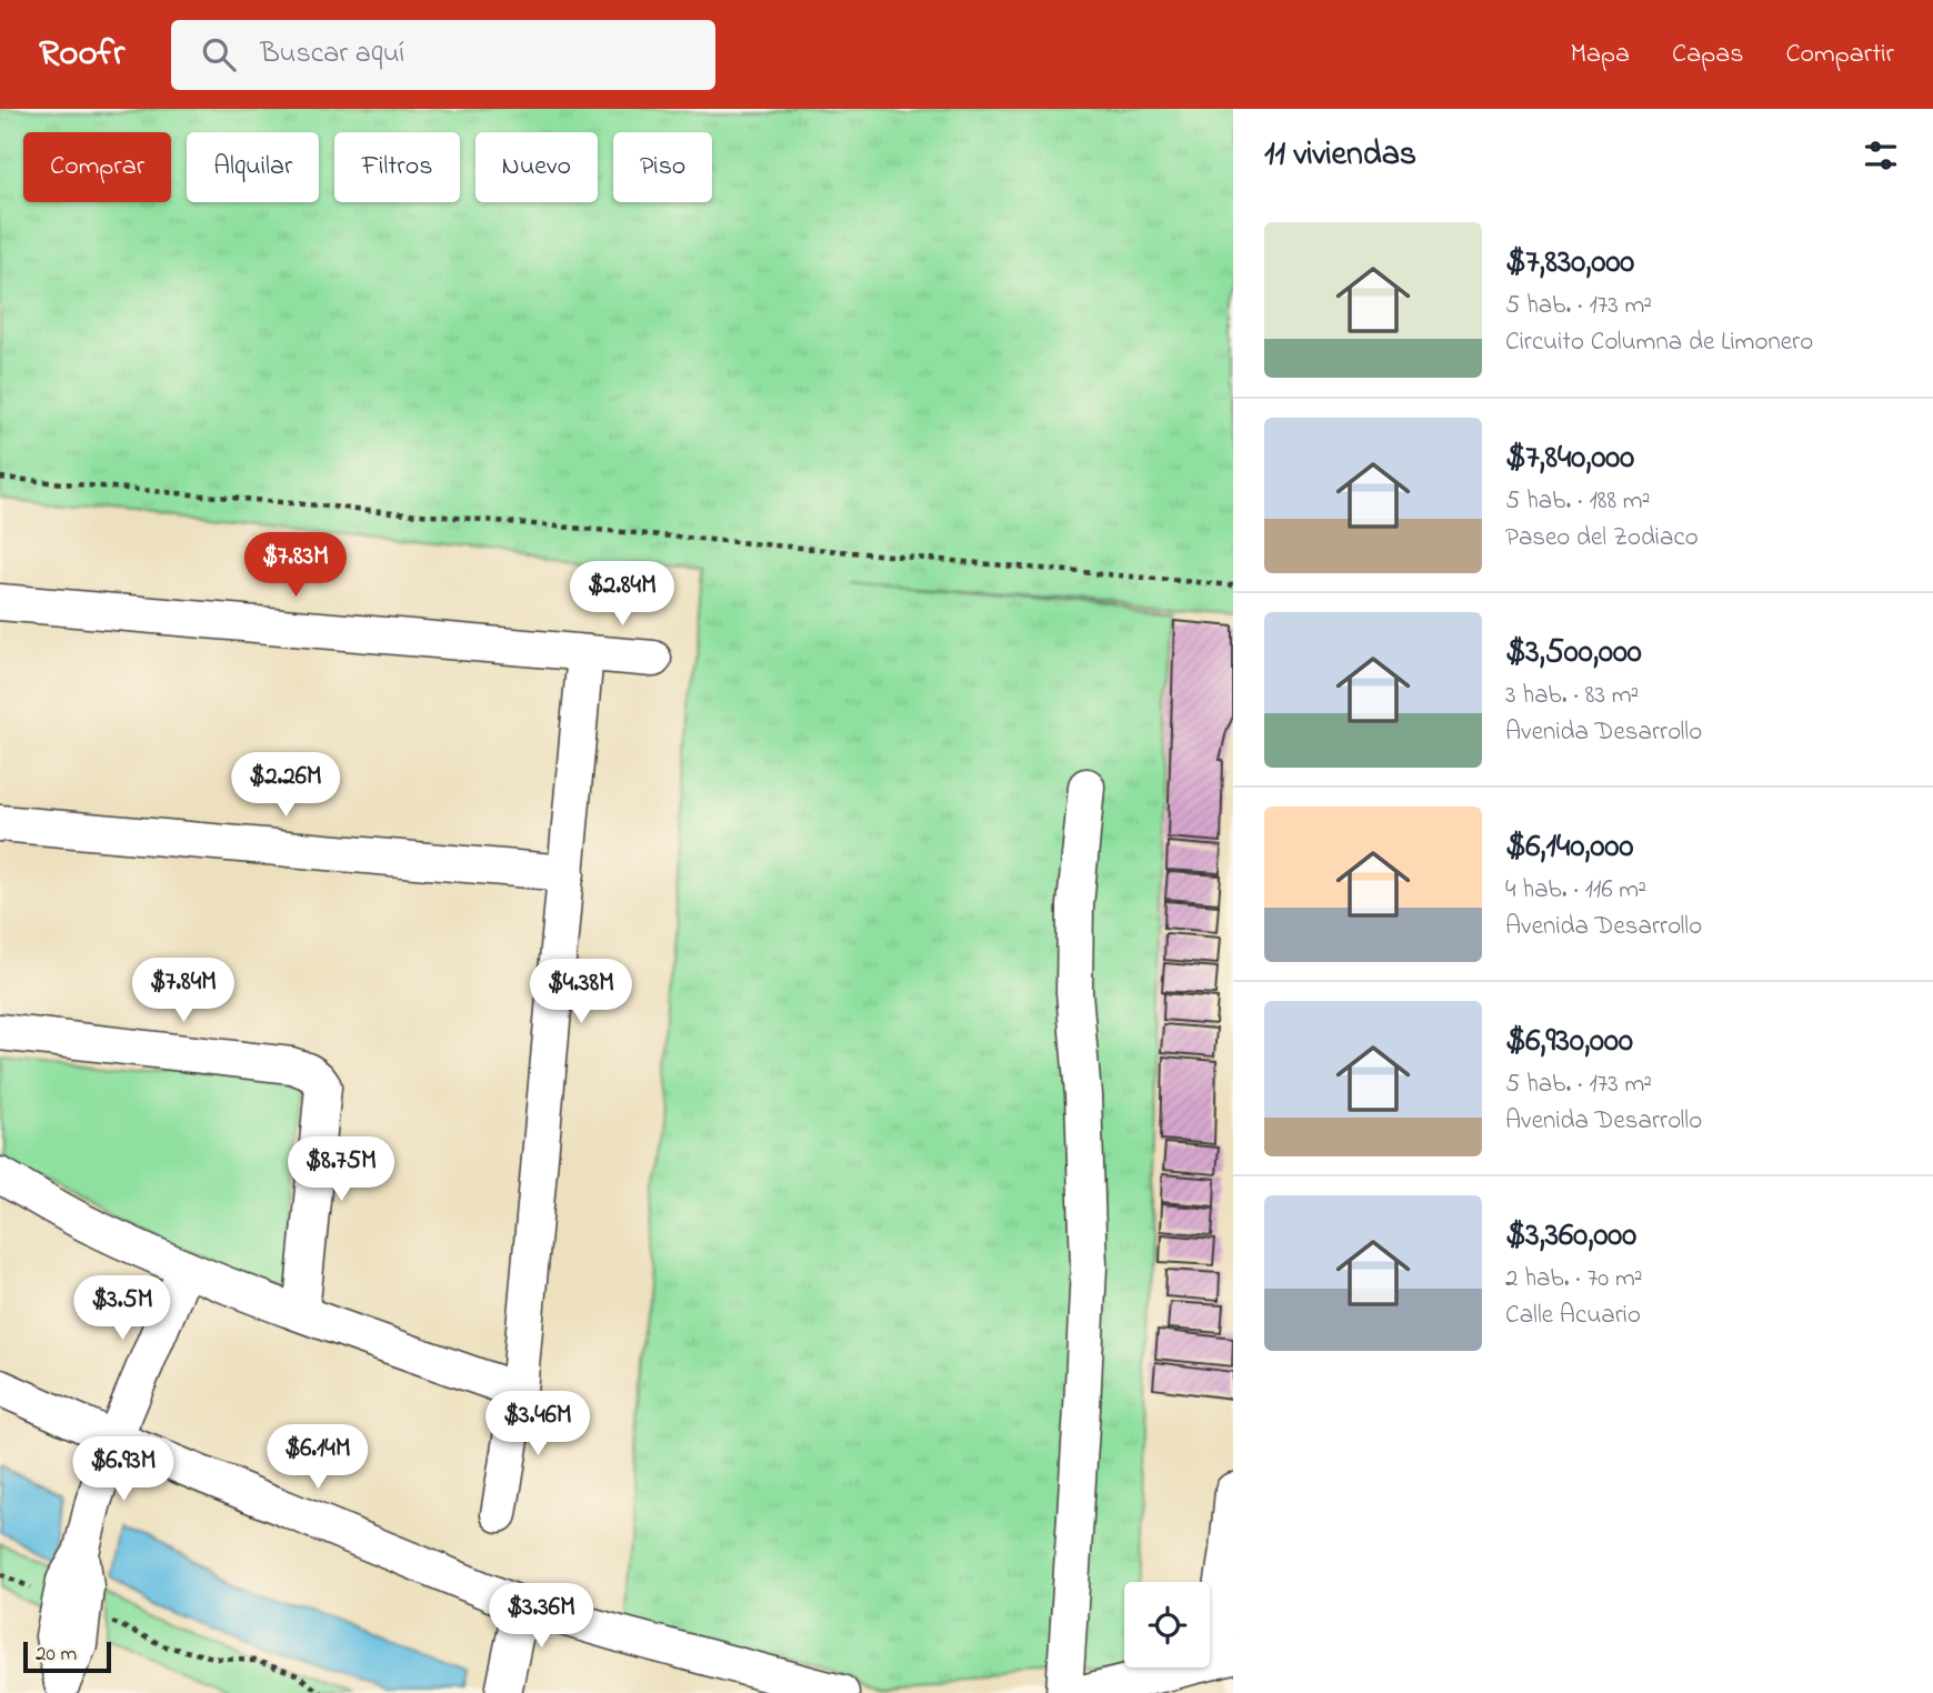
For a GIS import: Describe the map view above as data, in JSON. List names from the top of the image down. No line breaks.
{"scale_bar":"20 m","page":{"header":"Roofr","search":"Buscar aquí","nav":["Mapa","Capas","Compartir"],"heading":"11 viviendas","chip":["Comprar","Alquilar","Filtros","Nuevo","Piso"],"list":[{"name":"$7,830,000","note":"5 hab. · 173 m² · Circuito Columna de Limonero"},{"name":"$7,840,000","note":"5 hab. · 188 m² · Paseo del Zodiaco"},{"name":"$3,500,000","note":"3 hab. · 83 m² · Avenida Desarrollo"},{"name":"$6,140,000","note":"4 hab. · 116 m² · Avenida Desarrollo"},{"name":"$6,930,000","note":"5 hab. · 173 m² · Avenida Desarrollo"},{"name":"$3,360,000","note":"2 hab. · 70 m² · Calle Acuario"}],"price":["$7.83M","$2.84M","$2.26M","$7.84M","$4.38M","$8.75M","$3.5M","$3.46M","$6.14M","$6.93M","$3.36M"],"scale":"20 m"}}
